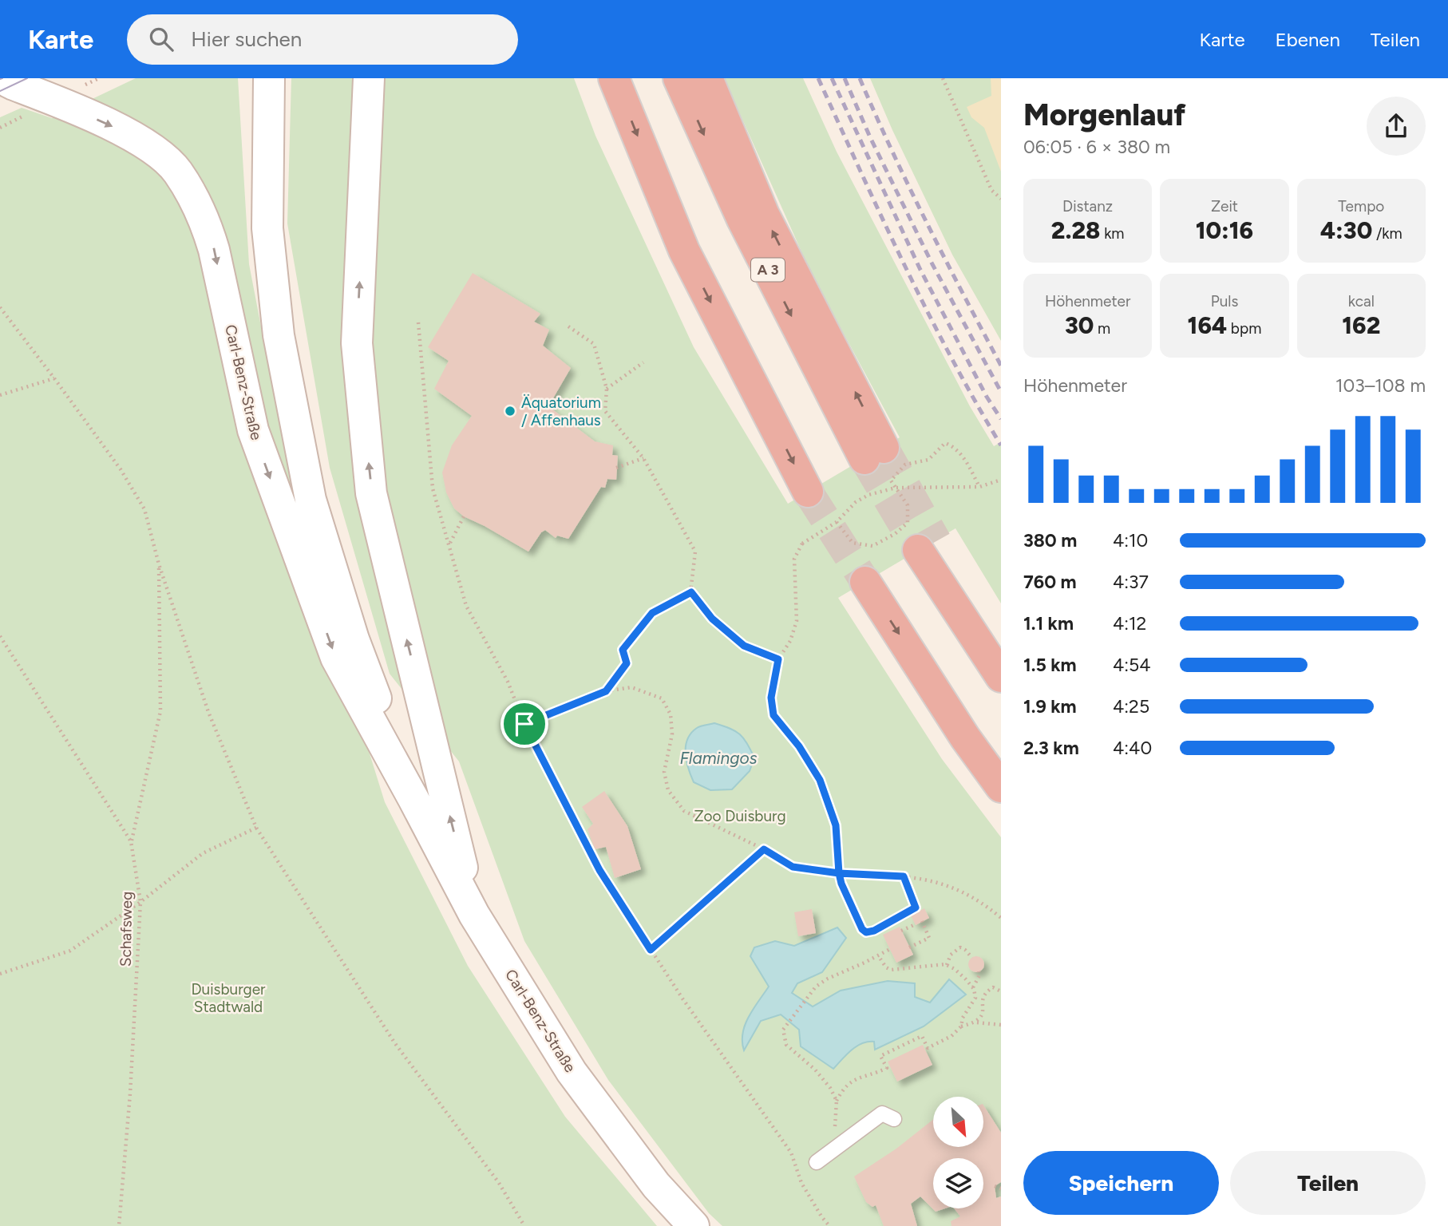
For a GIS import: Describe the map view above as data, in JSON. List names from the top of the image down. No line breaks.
{"streets":{"highway":["A 3"],"main road":["Carl-Benz-Straße"],"path":["Schafsweg"]},"water":["Flamingos"],"parks":["Zoo Duisburg","Duisburger Stadtwald"],"places":["Äquatorium / Affenhaus"],"north":"bottom right","page":{"header":"Karte","search":"Hier suchen","nav":["Karte","Ebenen","Teilen"],"heading":["Morgenlauf","06:05 · 6 × 380 m"],"stats":[["Distanz","2.28 km"],["Zeit","10:16"],["Tempo","4:30 /km"],["Höhenmeter","30 m"],["Puls","164 bpm"],["kcal","162"]],"chart":["Höhenmeter","103–108 m"],"list":[{"name":"380 m","note":"4:10"},{"name":"760 m","note":"4:37"},{"name":"1.1 km","note":"4:12"},{"name":"1.5 km","note":"4:54"},{"name":"1.9 km","note":"4:25"},{"name":"2.3 km","note":"4:40"}],"buttons":["Speichern","Teilen"]}}
